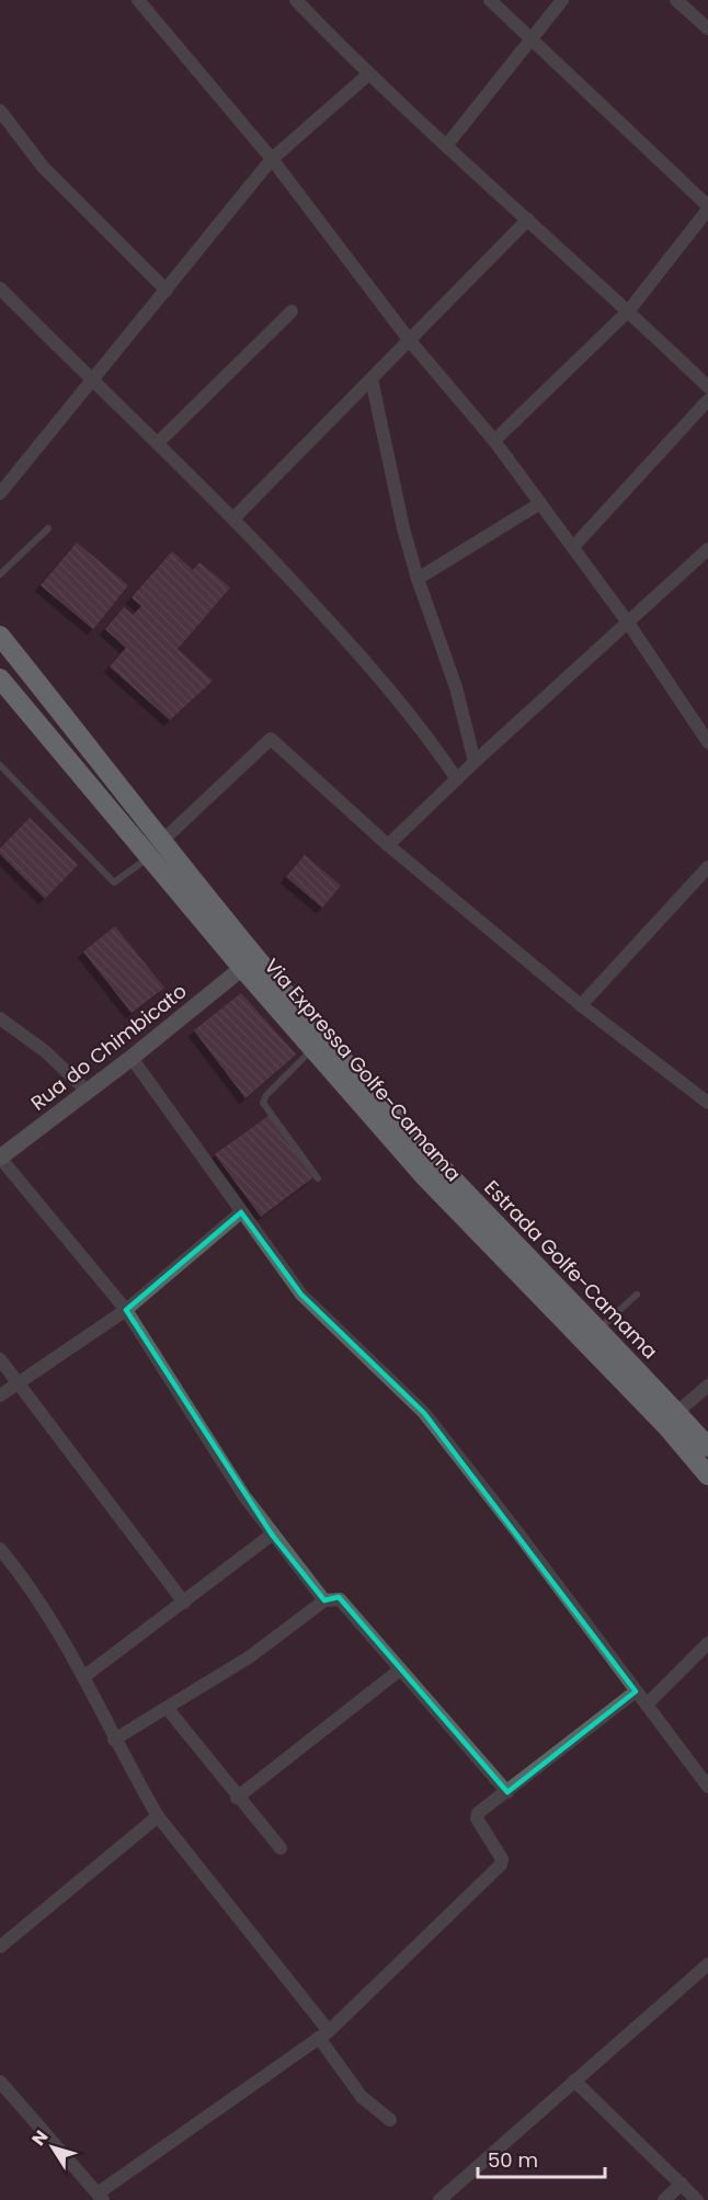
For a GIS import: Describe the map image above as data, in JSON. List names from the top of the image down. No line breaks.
{"streets":{"highway":["Via Expressa Golfe-Camama","Estrada Golfe-Camama"],"street":["Rua do Chimbicato"]},"crossings":[["Rua do Chimbicato","Via Expressa Golfe-Camama"],["Via Expressa Golfe-Camama","Estrada Golfe-Camama"]],"scale_bar":"50 m","north":"top left"}
